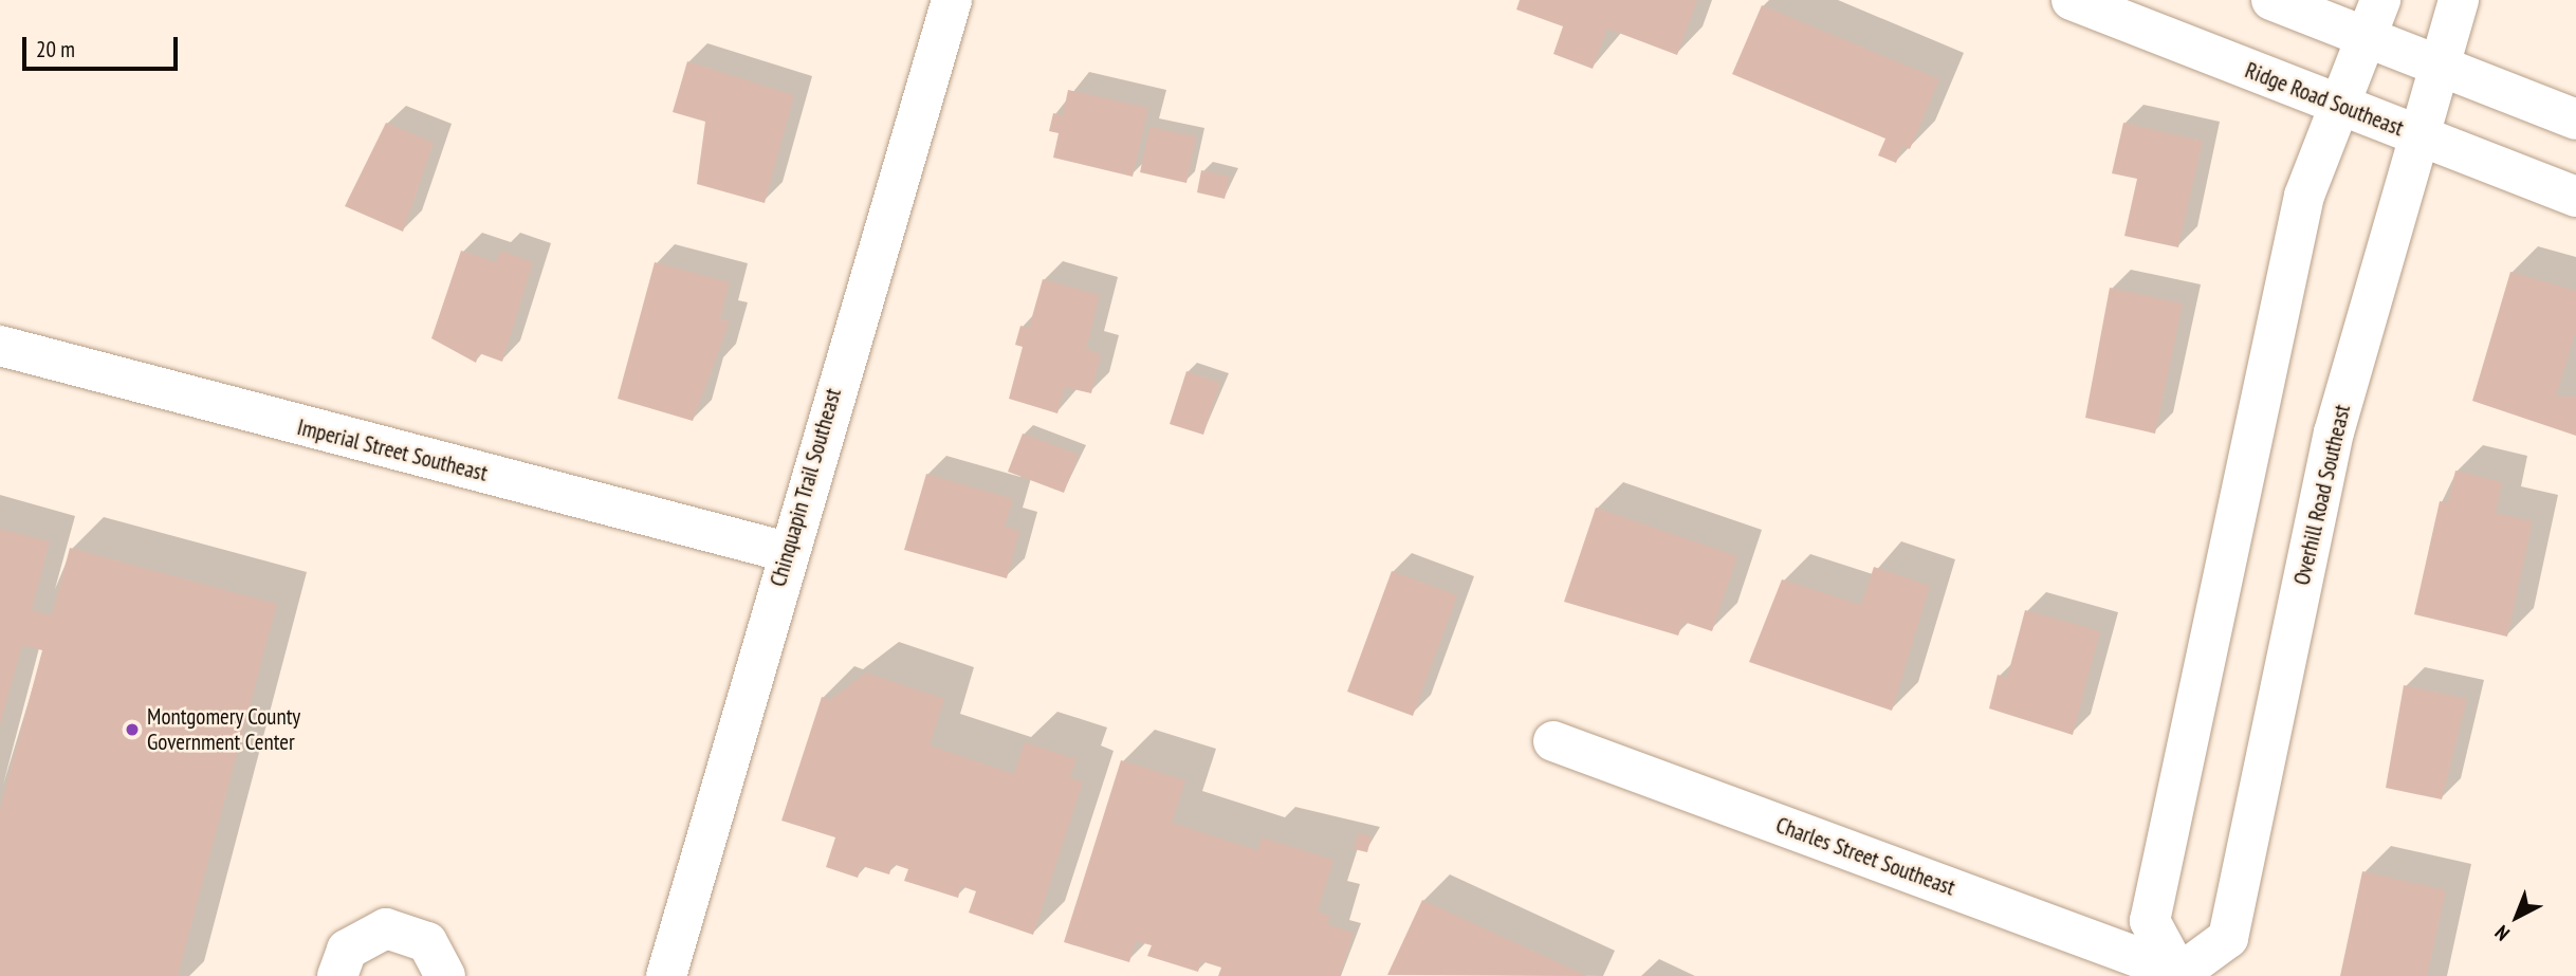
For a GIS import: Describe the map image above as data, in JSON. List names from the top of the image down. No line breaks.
{"streets":{"street":["Ridge Road Southeast","Imperial Street Southeast","Chinquapin Trail Southeast","Overhill Road Southeast","Charles Street Southeast"]},"crossings":[["Ridge Road Southeast","Overhill Road Southeast"],["Imperial Street Southeast","Chinquapin Trail Southeast"],["Overhill Road Southeast","Charles Street Southeast"]],"places":["Montgomery County Government Center"],"scale_bar":"20 m","north":"bottom left"}
